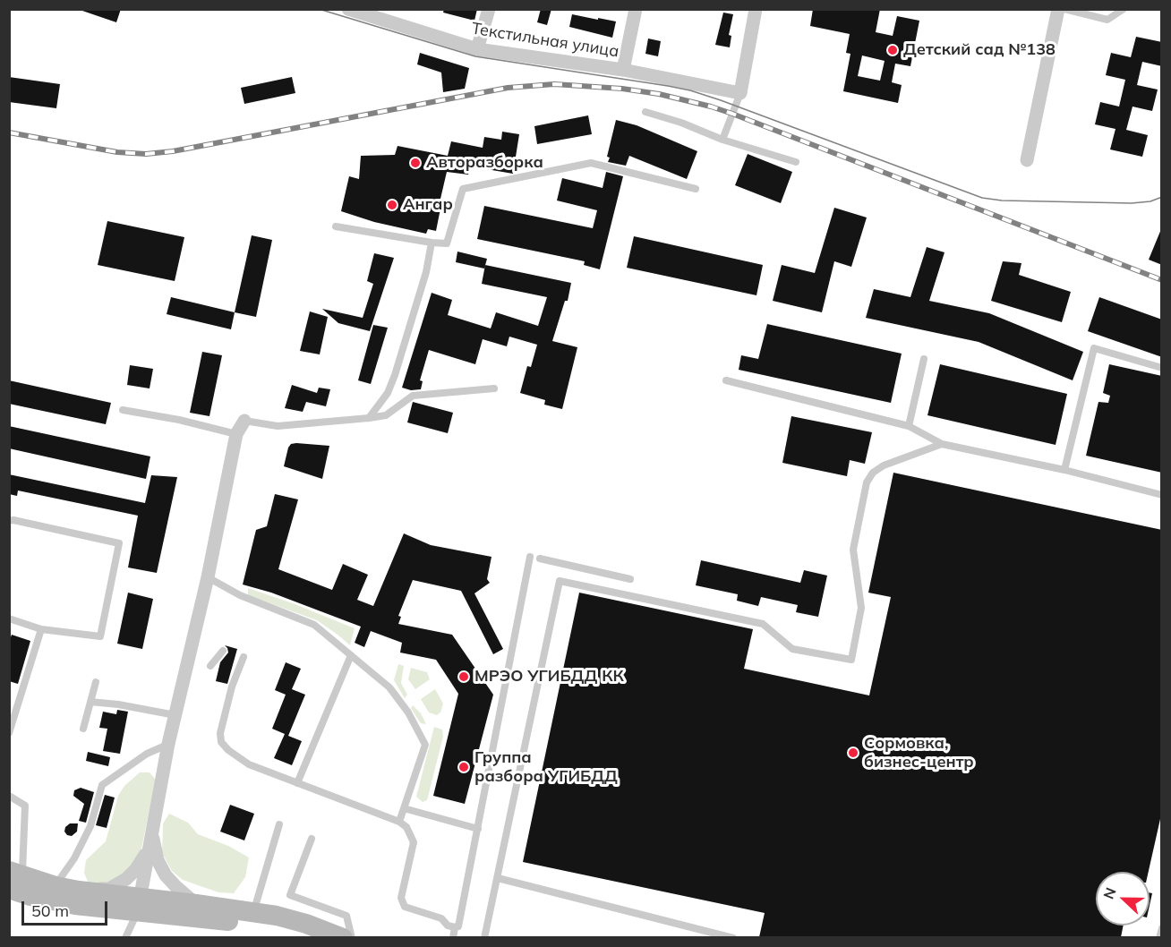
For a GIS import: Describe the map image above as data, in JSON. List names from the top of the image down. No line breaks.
{"streets":{"street":["Текстильная улица"]},"places":["Детский сад №138","Авторазборка","Ангар","МРЭО УГИБДД КК","Сормовка, бизнес-центр","Группа разбора УГИБДД"],"scale_bar":"50 m","north":"left"}
